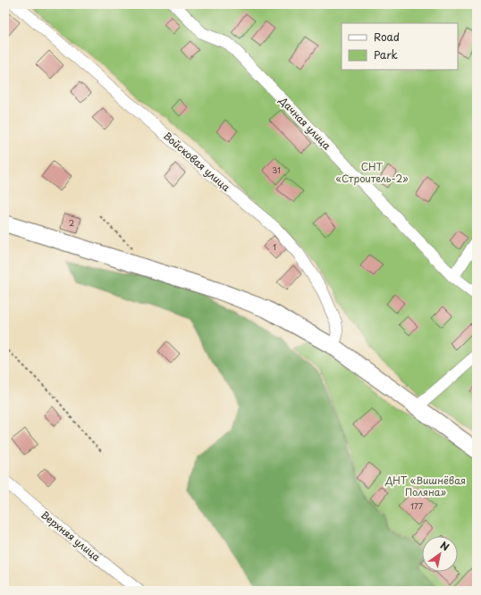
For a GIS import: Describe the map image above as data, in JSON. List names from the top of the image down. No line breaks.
{"streets":{"street":["Дачная улица","Войсковая улица","Верхняя улица"]},"parks":["СНТ «Строитель-2»","ДНТ «Вишнёвая Поляна»"],"house_numbers":["31","2","1","177"],"legend":["Road","Park"],"north":"top right"}
